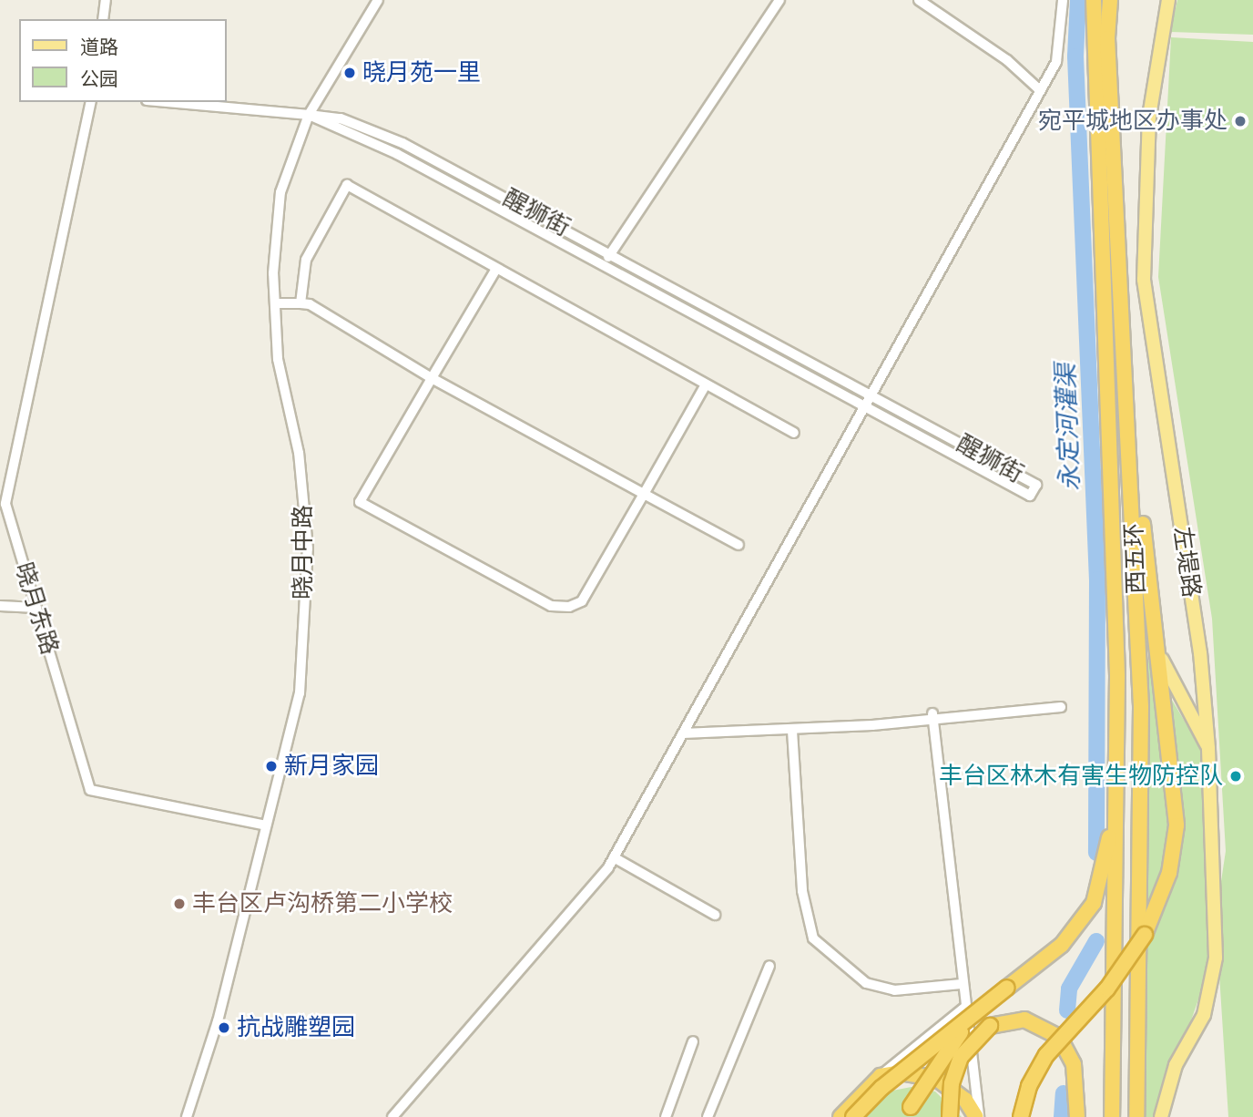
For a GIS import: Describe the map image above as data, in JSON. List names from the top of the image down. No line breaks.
{"streets":{"highway":["西五环"],"main road":["左堤路"],"street":["醒狮街","晓月中路","晓月东路"]},"crossings":[["醒狮街","晓月中路"],["晓月中路","晓月东路"]],"water":["永定河灌渠"],"places":["晓月苑一里","宛平城地区办事处","新月家园","丰台区林木有害生物防控队","丰台区卢沟桥第二小学校","抗战雕塑园"],"legend":["道路","公园"]}
